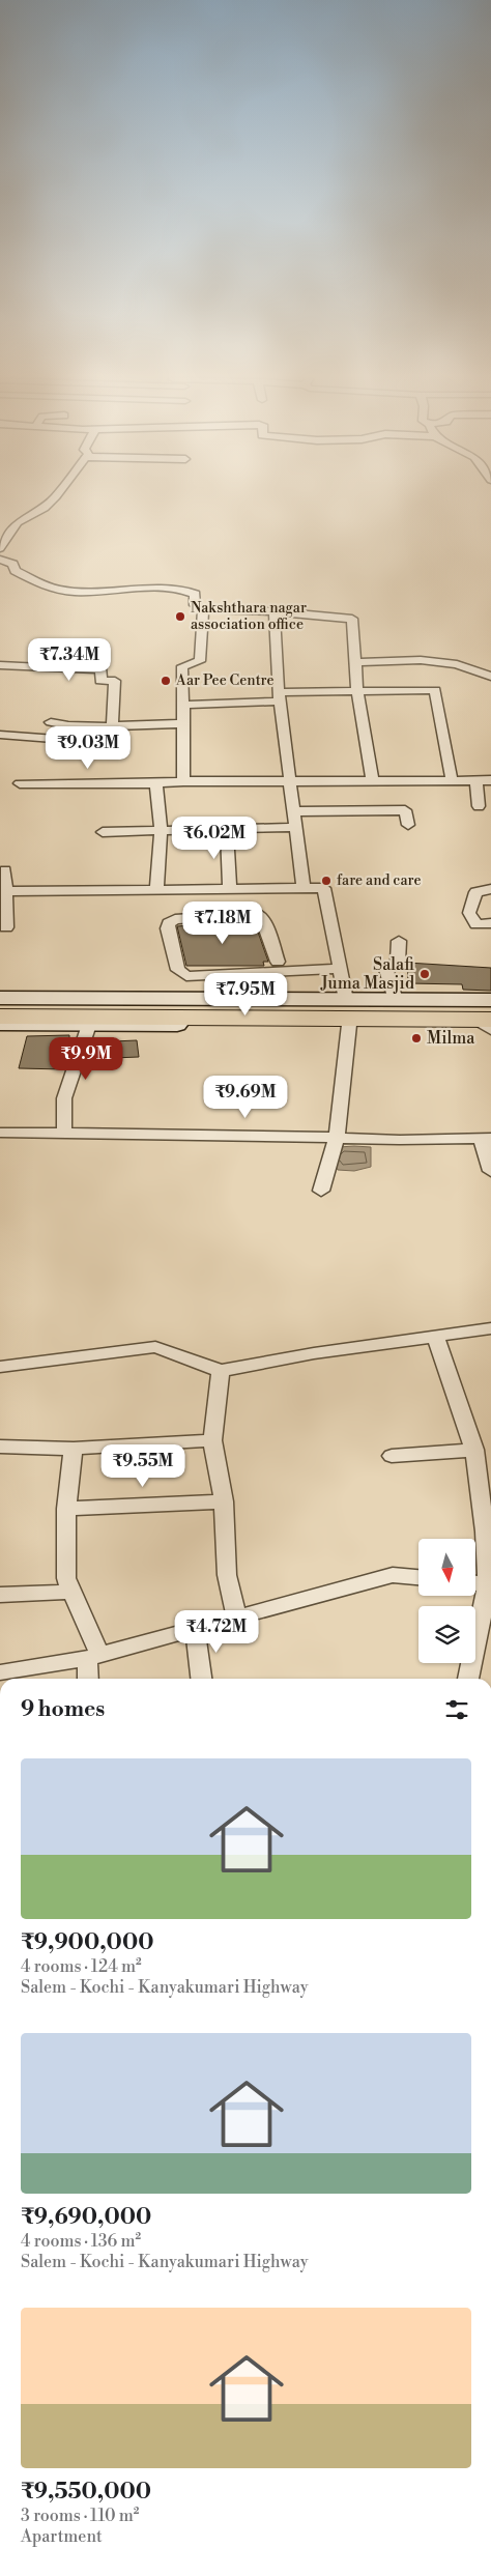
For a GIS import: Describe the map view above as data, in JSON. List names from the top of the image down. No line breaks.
{"places":["Nakshthara nagar association office","Aar Pee Centre","fare and care","Salafi Juma Masjid","Milma"],"north":"bottom","page":{"price":["₹7.34M","₹9.03M","₹6.02M","₹7.18M","₹7.95M","₹9.9M","₹9.69M","₹9.55M","₹4.72M"],"heading":"9 homes","list":[{"name":"₹9,900,000","note":"4 rooms · 124 m² · Salem - Kochi - Kanyakumari Highway"},{"name":"₹9,690,000","note":"4 rooms · 136 m² · Salem - Kochi - Kanyakumari Highway"},{"name":"₹9,550,000","note":"3 rooms · 110 m² · Apartment"}]}}
